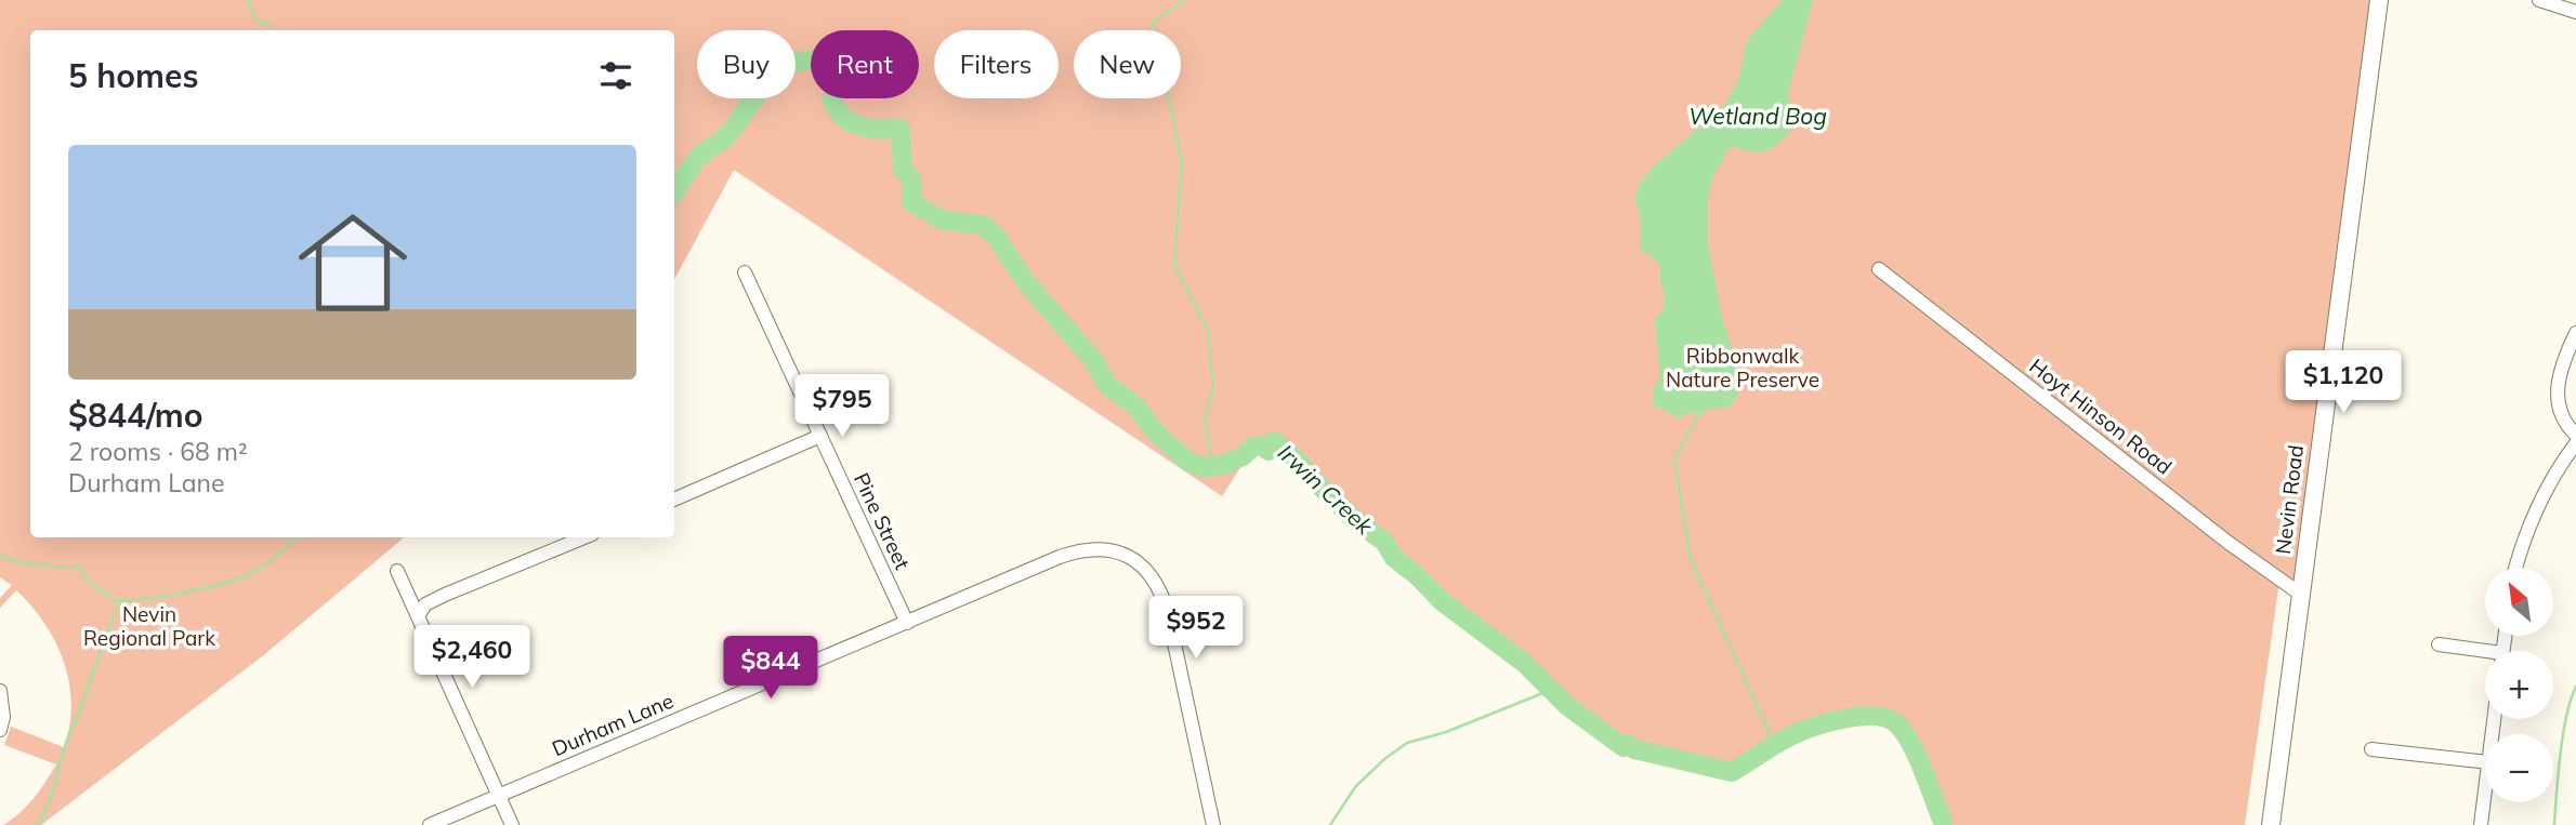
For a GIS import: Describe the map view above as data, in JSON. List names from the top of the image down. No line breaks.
{"streets":{"main road":["Nevin Road"],"street":["Hoyt Hinson Road","Pine Street","Durham Lane"]},"crossings":[["Hoyt Hinson Road","Nevin Road"],["Pine Street","Durham Lane"]],"water":["Wetland Bog","Irwin Creek"],"parks":["Ribbonwalk Nature Preserve","Nevin Regional Park"],"north":"top left","page":{"chip":["Buy","Rent","Filters","New"],"heading":"5 homes","list":[{"name":"$844/mo","note":"2 rooms · 68 m² · Durham Lane"}],"price":["$1,120","$795","$952","$2,460","$844"],"map_buttons":["+","−"]}}
